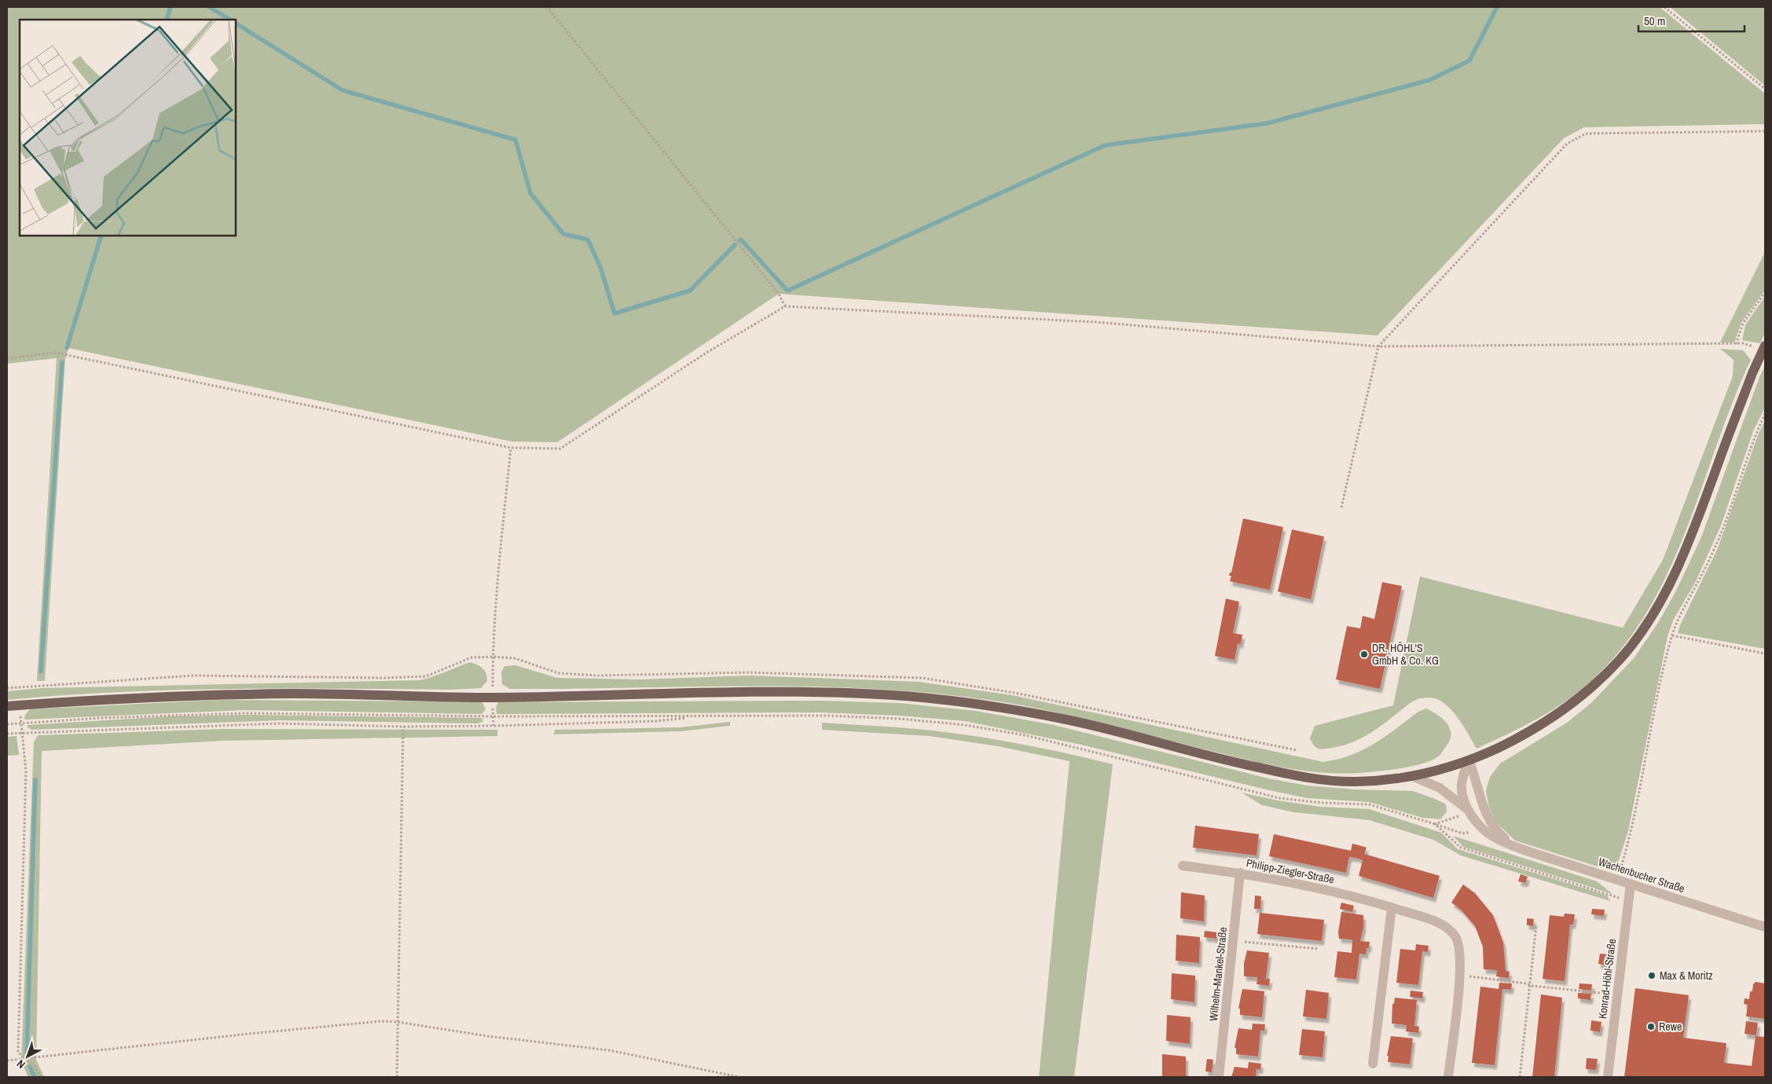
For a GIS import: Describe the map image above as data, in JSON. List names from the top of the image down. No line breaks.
{"streets":{"street":["Philipp-Ziegler-Straße","Wachenbucher Straße","Wilhelm-Mankel-Straße","Konrad-Höhl-Straße"]},"crossings":[["Philipp-Ziegler-Straße","Wilhelm-Mankel-Straße"],["Wachenbucher Straße","Konrad-Höhl-Straße"]],"places":["DR. HÖHL'S GmbH & Co. KG","Max & Moritz","Rewe"],"scale_bar":"50 m","north":"bottom left"}
